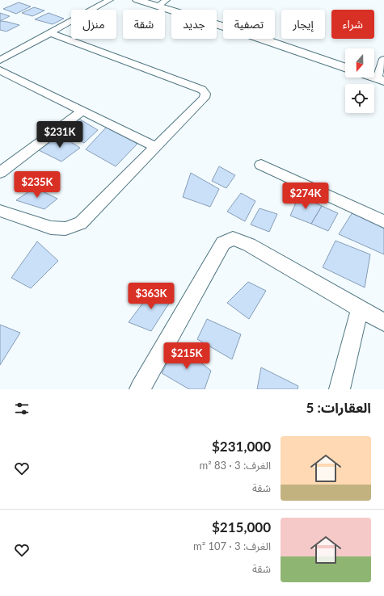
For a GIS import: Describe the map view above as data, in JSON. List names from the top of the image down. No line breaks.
{"north":"bottom","page":{"chip":["شراء","إيجار","تصفية","جديد","شقة","منزل"],"price":["$231K","$235K","$274K","$363K","$215K"],"heading":"العقارات: 5","list":[{"name":"$231,000","note":"الغرف: 3 · 83 m² · شقة"},{"name":"$215,000","note":"الغرف: 3 · 107 m² · شقة"}]}}
